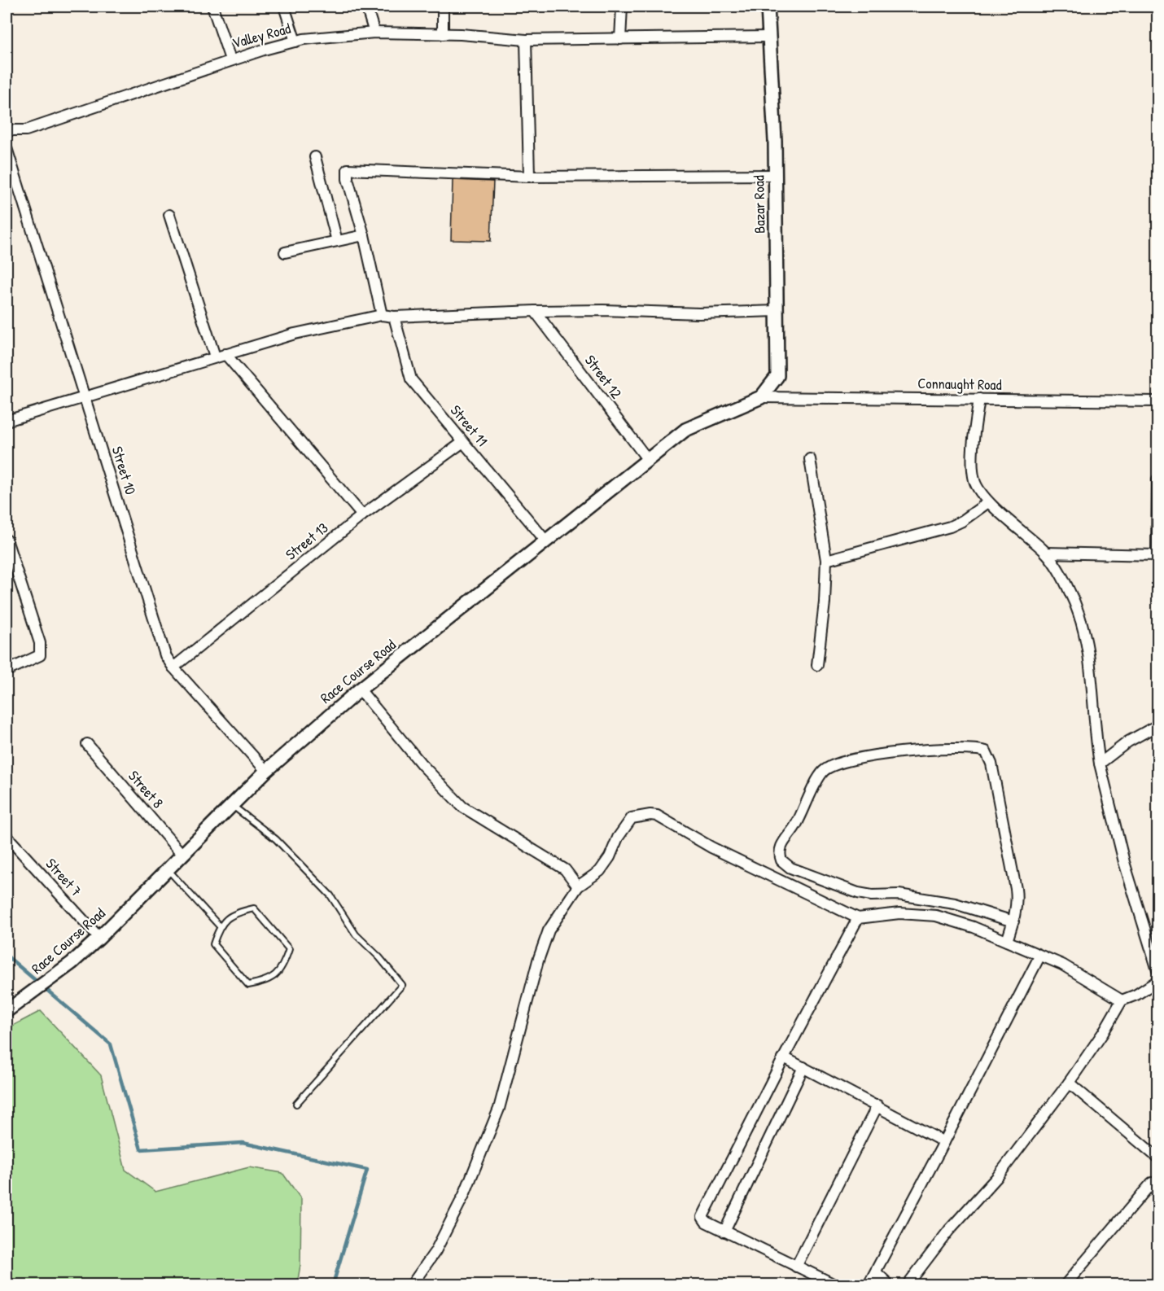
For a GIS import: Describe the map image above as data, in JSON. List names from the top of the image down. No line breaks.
{"streets":{"street":["Valley Road","Bazar Road","Street 12","Connaught Road","Street 11","Street 10","Street 13","Race Course Road","Street 8","Street 7"]},"crossings":[["Valley Road","Bazar Road"],["Bazar Road","Connaught Road"],["Bazar Road","Race Course Road"],["Street 12","Race Course Road"],["Connaught Road","Race Course Road"],["Street 11","Street 13"],["Street 11","Race Course Road"],["Street 10","Street 13"],["Street 10","Race Course Road"],["Race Course Road","Street 8"],["Race Course Road","Street 7"]]}
